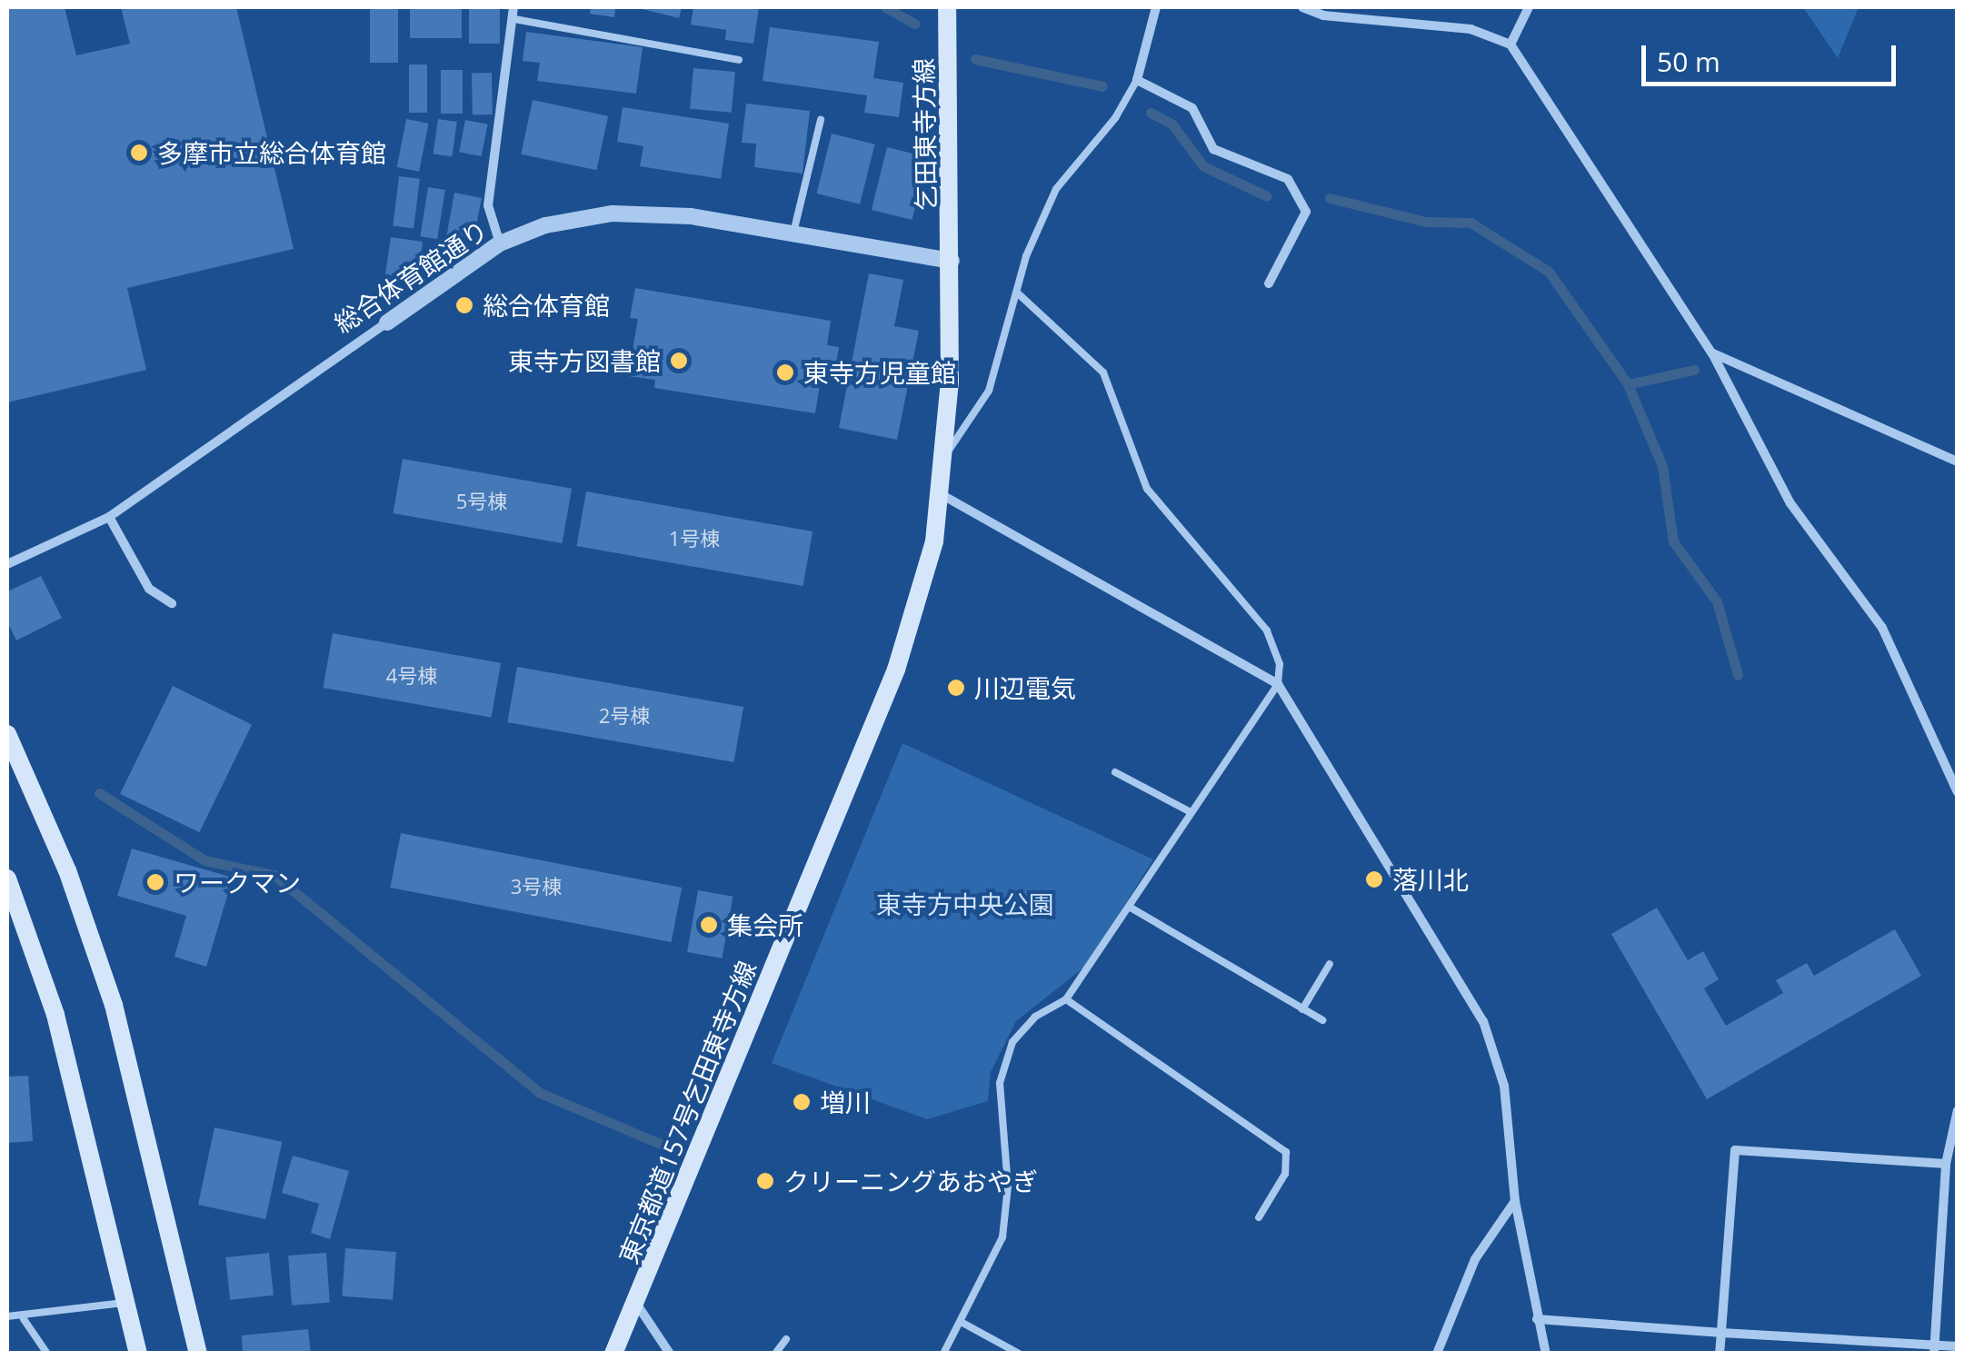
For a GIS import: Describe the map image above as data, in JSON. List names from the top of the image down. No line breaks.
{"streets":{"main road":["乞田東寺方線","東京都道157号乞田東寺方線"],"street":["総合体育館通り"]},"crossings":[["乞田東寺方線","総合体育館通り"],["乞田東寺方線","東京都道157号乞田東寺方線"],["総合体育館通り","東京都道157号乞田東寺方線"]],"parks":["東寺方中央公園"],"places":["多摩市立総合体育館","総合体育館","東寺方図書館","東寺方児童館","川辺電気","落川北","ワークマン","集会所","増川","クリーニングあおやぎ"],"house_numbers":["5号棟","1号棟","4号棟","2号棟","3号棟"],"scale_bar":"50 m"}
